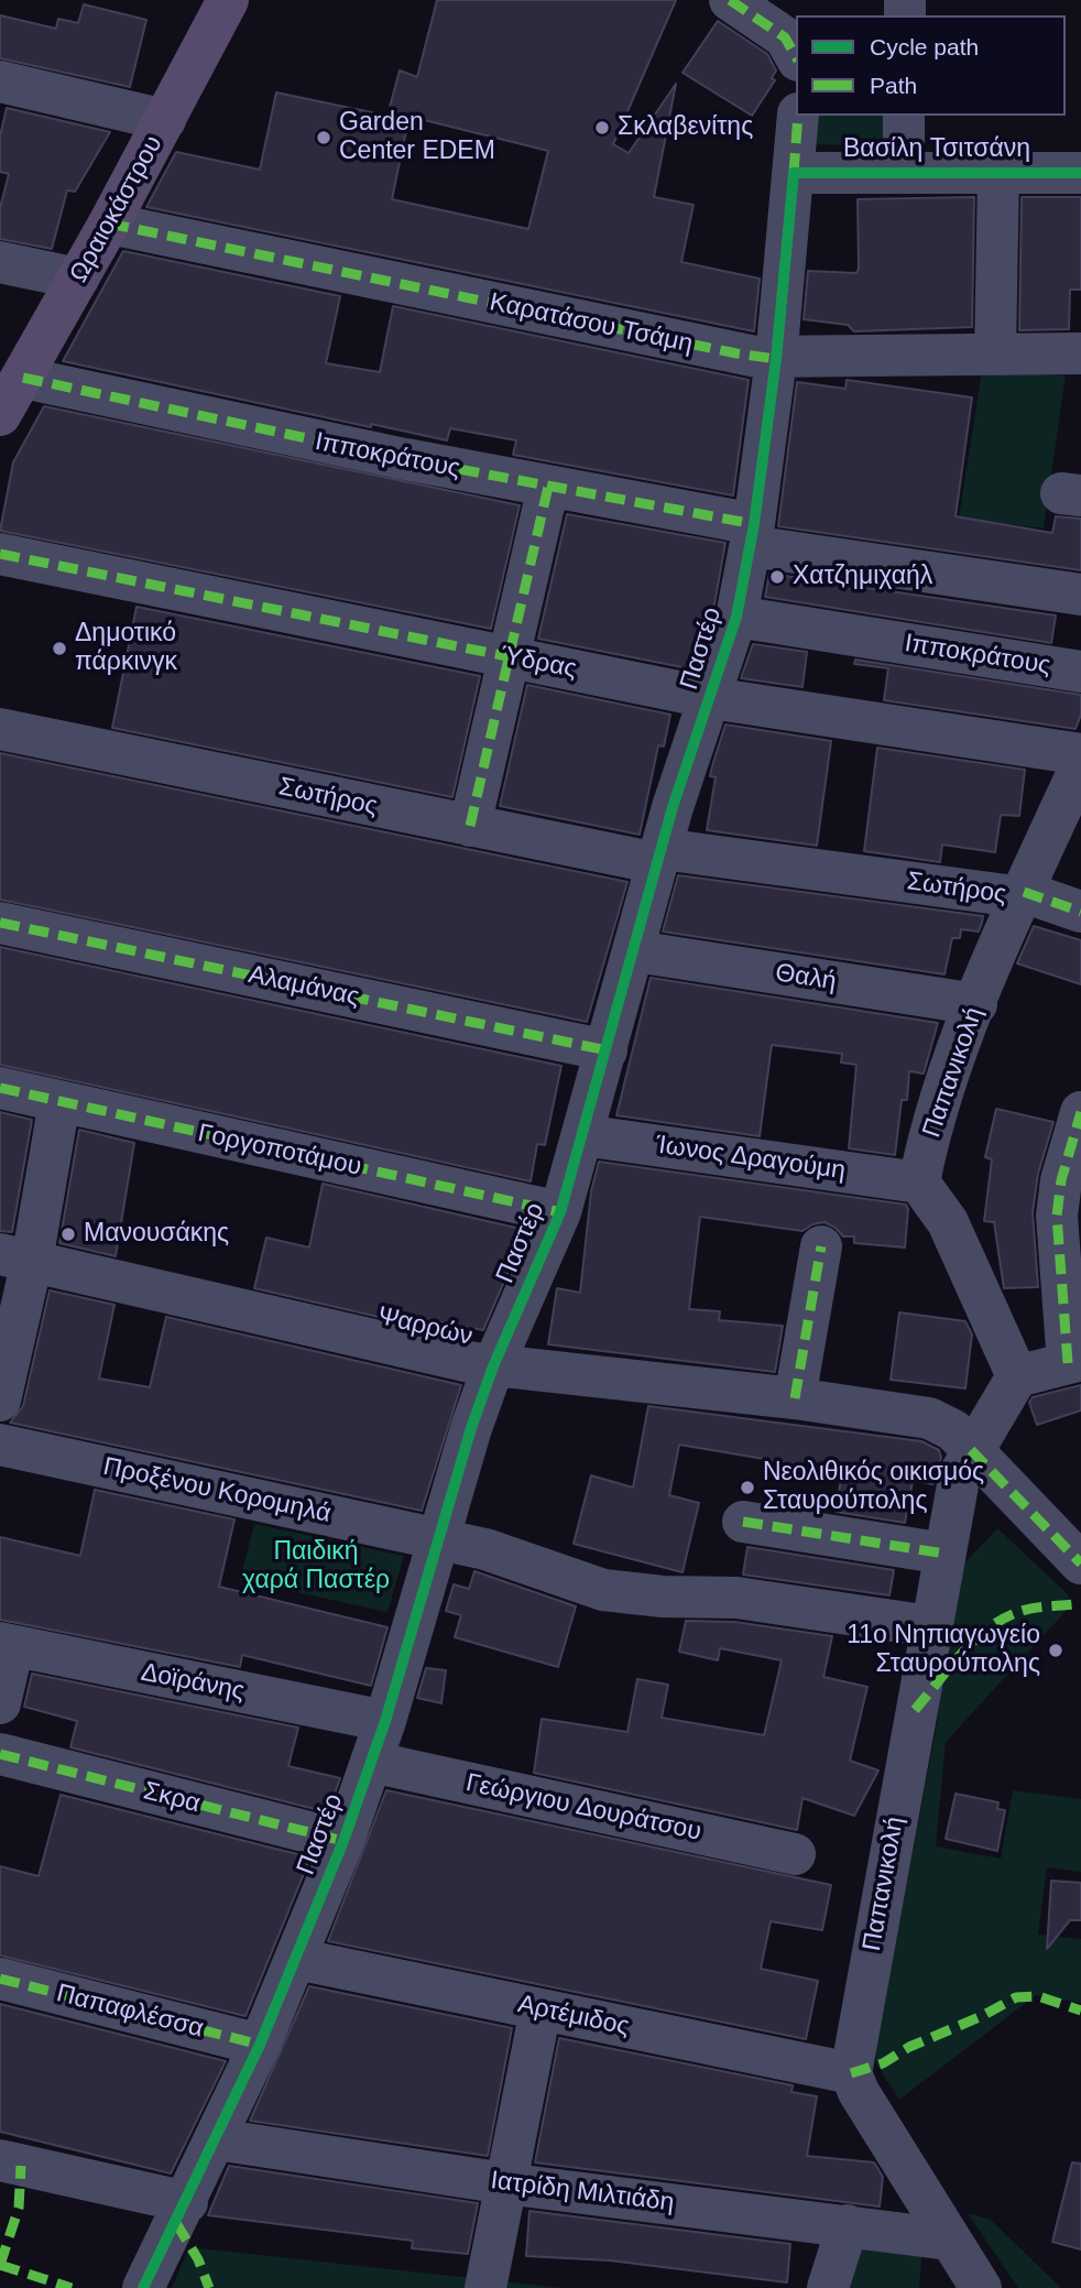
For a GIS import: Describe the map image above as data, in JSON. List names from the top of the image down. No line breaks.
{"streets":{"main road":["Ωραιοκάστρου"],"street":["Βασίλη Τσιτσάνη","Καρατάσου Τσάμη","Ιπποκράτους","Παστέρ","Ύδρας","Σωτήρος","Θαλή","Αλαμάνας","Παπανικολή","Γοργοποτάμου","Ίωνος Δραγούμη","Ψαρρών","Προξένου Κορομηλά","Δοϊράνης","Σκρα","Γεώργιου Δουράτσου","Παπαφλέσσα","Αρτέμιδος","Ιατρίδη Μιλτιάδη"]},"crossings":[["Βασίλη Τσιτσάνη","Παστέρ"],["Ωραιοκάστρου","Καρατάσου Τσάμη"],["Ωραιοκάστρου","Ιπποκράτους"],["Καρατάσου Τσάμη","Παστέρ"],["Ιπποκράτους","Παστέρ"],["Παστέρ","Ύδρας"],["Παστέρ","Σωτήρος"],["Παστέρ","Θαλή"],["Παστέρ","Αλαμάνας"],["Παστέρ","Γοργοποτάμου"],["Παστέρ","Ίωνος Δραγούμη"],["Παστέρ","Ψαρρών"],["Παστέρ","Προξένου Κορομηλά"],["Παστέρ","Δοϊράνης"],["Παστέρ","Σκρα"],["Παστέρ","Γεώργιου Δουράτσου"],["Παστέρ","Παπαφλέσσα"],["Παστέρ","Αρτέμιδος"],["Παστέρ","Ιατρίδη Μιλτιάδη"],["Σωτήρος","Παπανικολή"],["Θαλή","Παπανικολή"],["Παπανικολή","Ίωνος Δραγούμη"],["Παπανικολή","Ψαρρών"],["Παπανικολή","Προξένου Κορομηλά"],["Παπανικολή","Αρτέμιδος"]],"parks":["Παιδική χαρά Παστέρ"],"places":["Σκλαβενίτης","Garden Center EDEM","Χατζημιχαήλ","Δημοτικό πάρκινγκ","Μανουσάκης","Νεολιθικός οικισμός Σταυρούπολης","11ο Νηπιαγωγείο Σταυρούπολης"],"legend":["Cycle path","Path"]}
